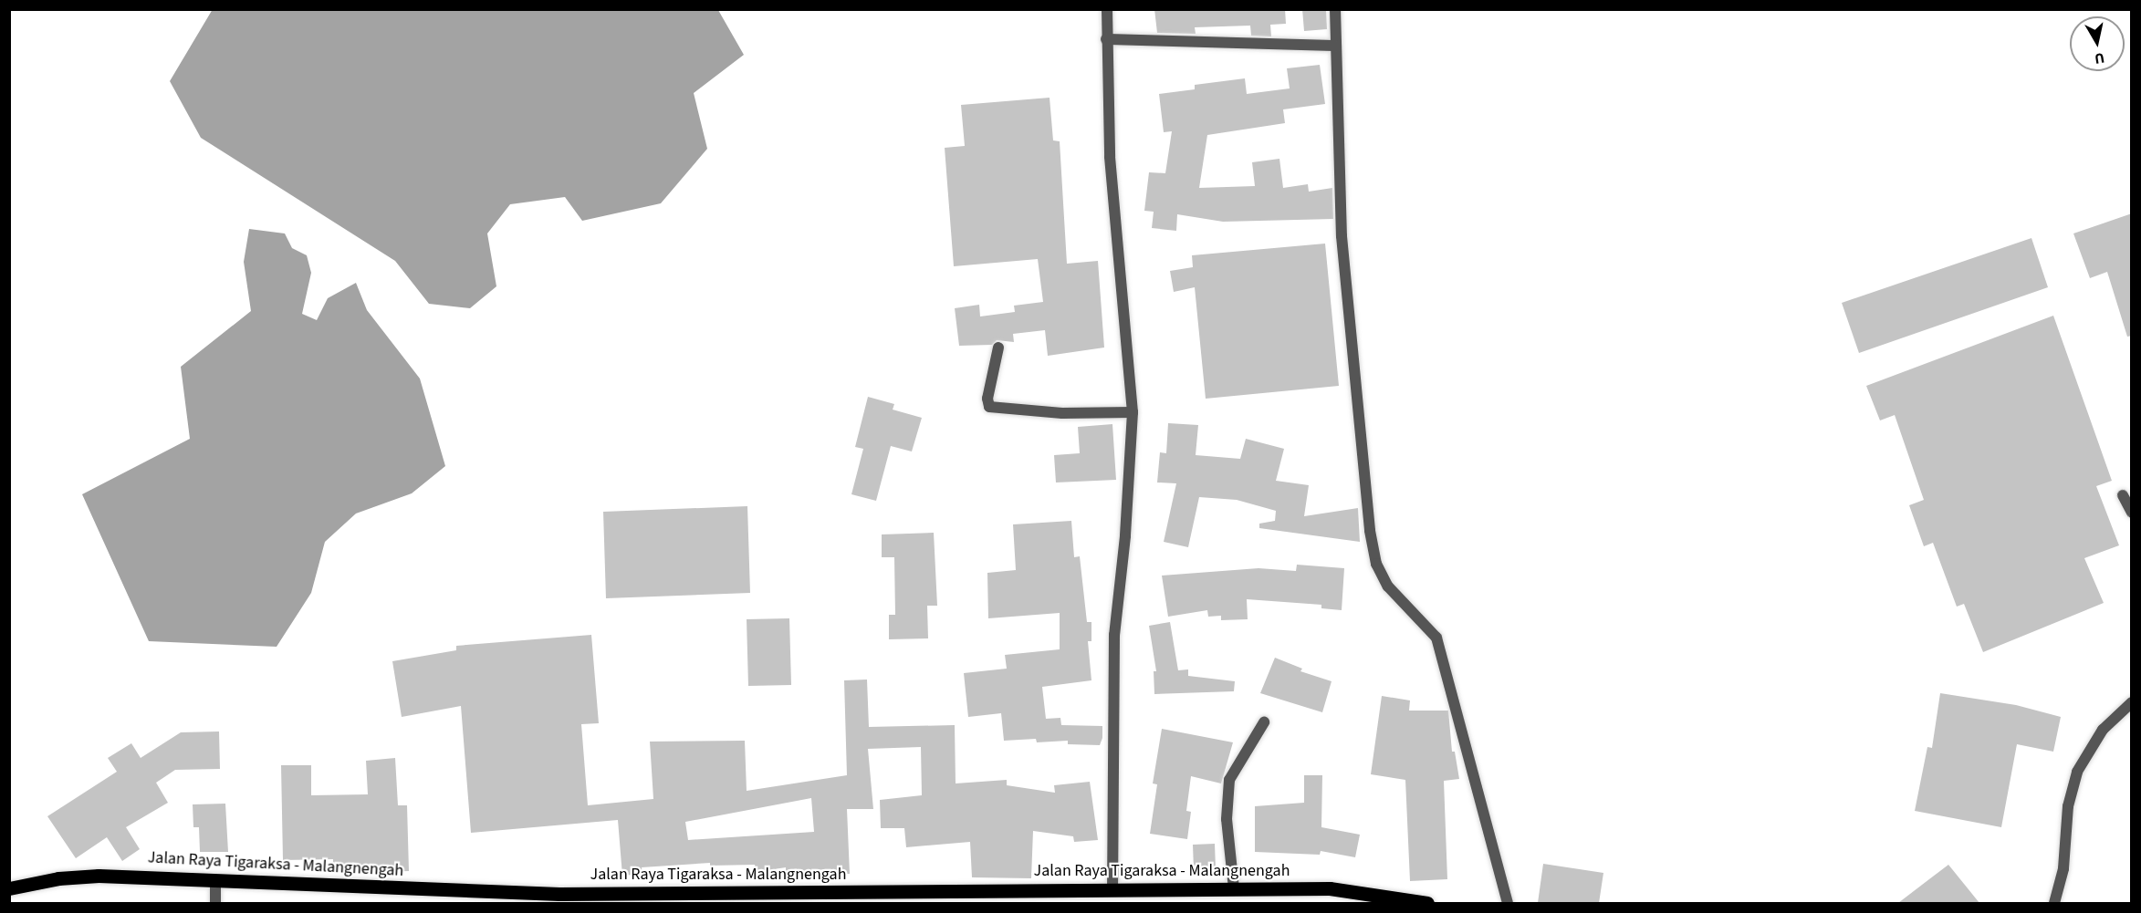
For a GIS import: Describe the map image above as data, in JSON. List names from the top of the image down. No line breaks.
{"streets":{"main road":["Jalan Raya Tigaraksa - Malangnengah"]},"north":"bottom"}
